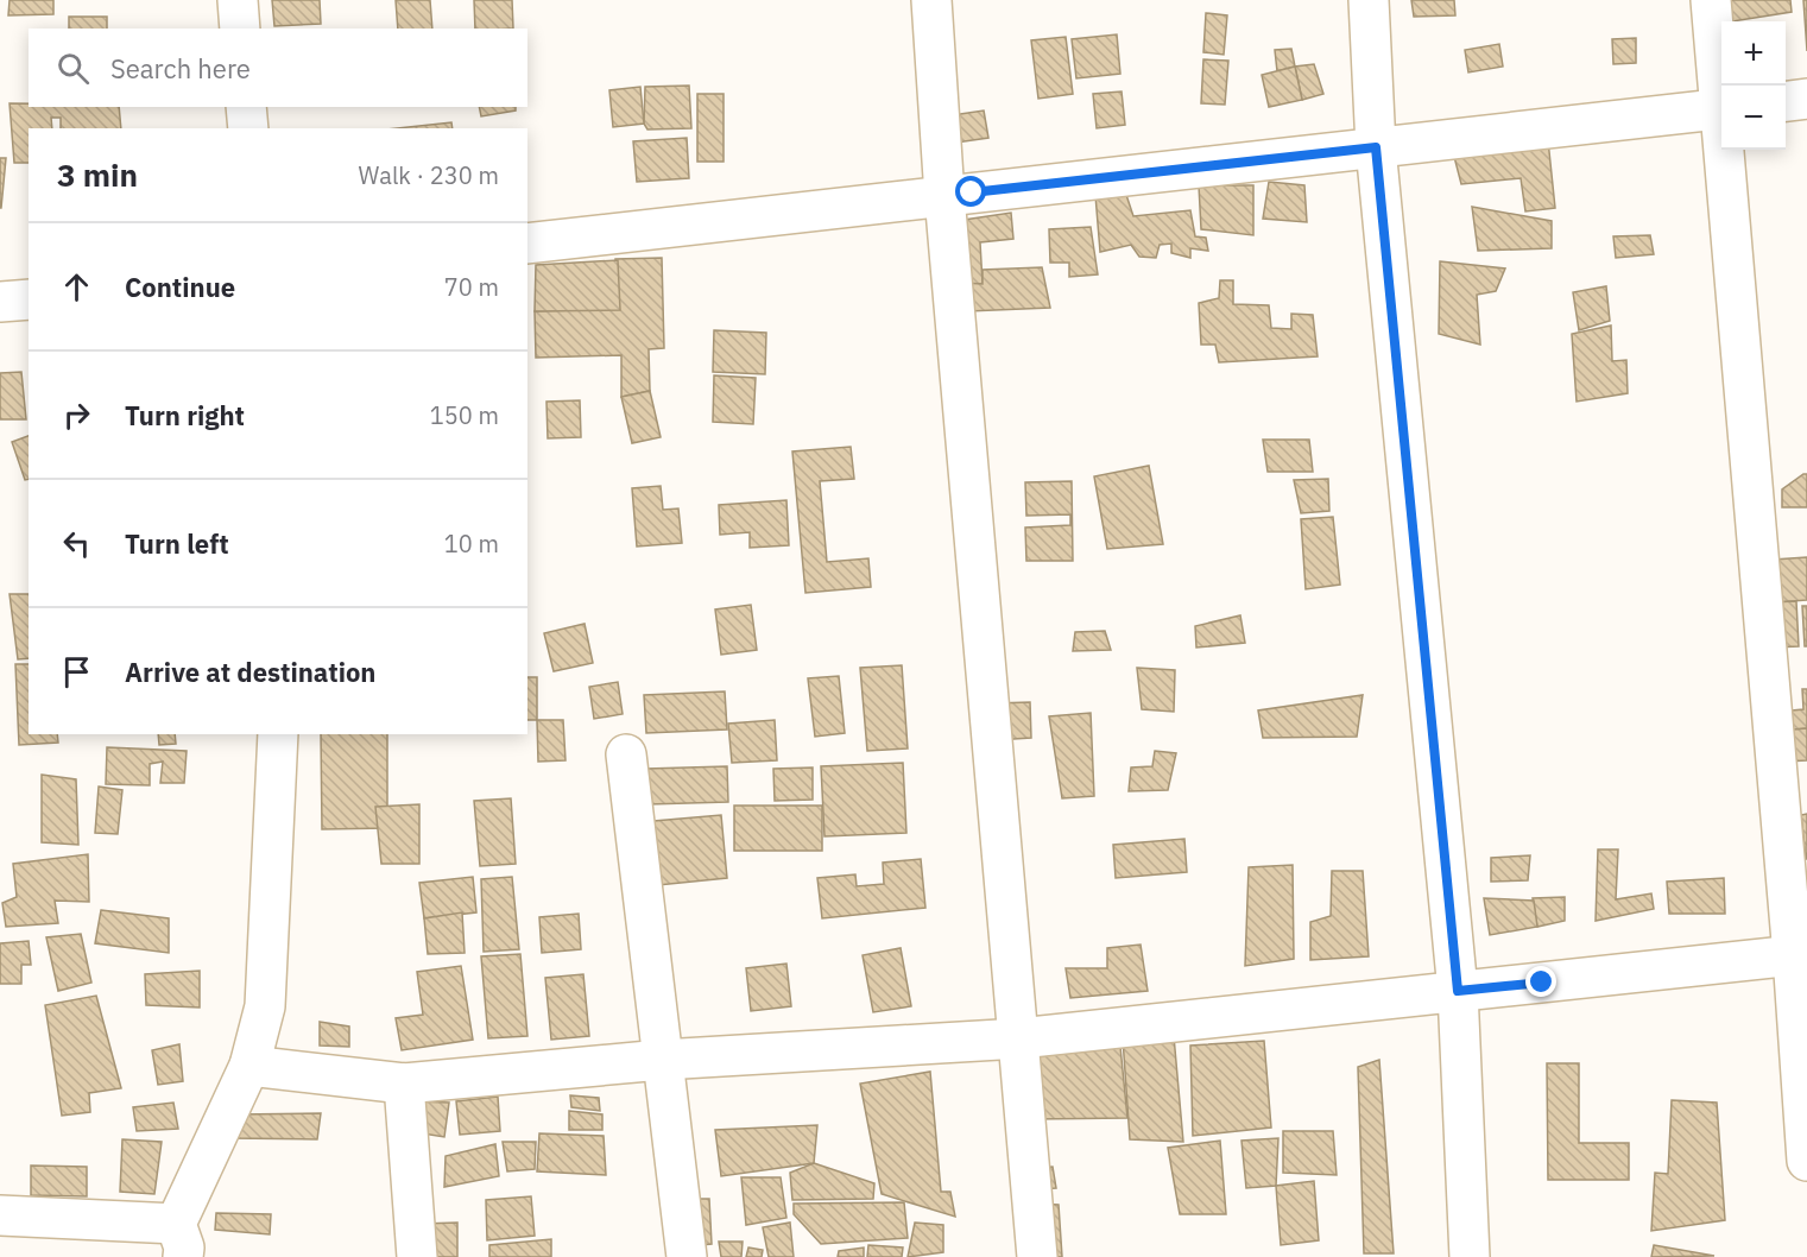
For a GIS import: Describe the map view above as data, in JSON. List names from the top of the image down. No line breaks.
{"page":{"map_buttons":["+","−"],"search":"Search here","heading":["3 min","Walk · 230 m"],"list":[["Continue","70 m"],["Turn right","150 m"],["Turn left","10 m"],"Arrive at destination"]}}
